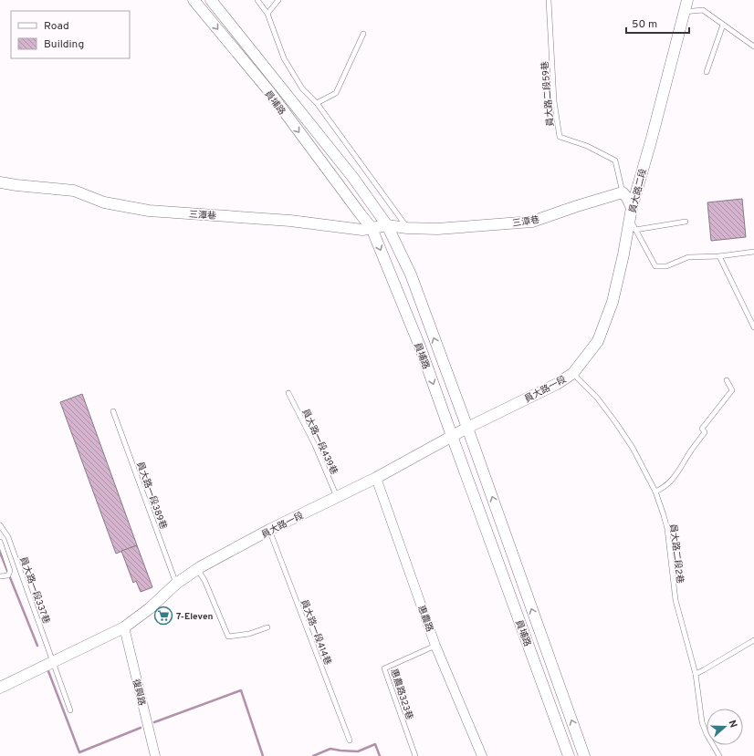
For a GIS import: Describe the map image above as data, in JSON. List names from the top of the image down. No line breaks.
{"streets":{"street":["員埔路","員大路二段","三潭巷","員大路一段","惠農路","復興路"],"lane":["員大路二段59巷","員大路一段439巷","員大路一段389巷","員大路二段2巷","員大路一段337巷","員大路一段414巷","惠農路323巷"]},"crossings":[["員大路二段59巷","三潭巷"],["員埔路","三潭巷"],["員埔路","員大路一段"],["員大路二段","員大路一段"],["員大路二段","員大路二段2巷"],["員大路一段","員大路一段439巷"],["員大路一段","員大路一段389巷"],["員大路一段","員大路二段2巷"],["員大路一段","員大路一段337巷"],["員大路一段","惠農路"],["員大路一段","員大路一段414巷"],["員大路一段","復興路"],["惠農路","惠農路323巷"]],"places":{"supermarket":["7-Eleven"]},"legend":["Road","Building"],"scale_bar":"50 m","north":"right"}
